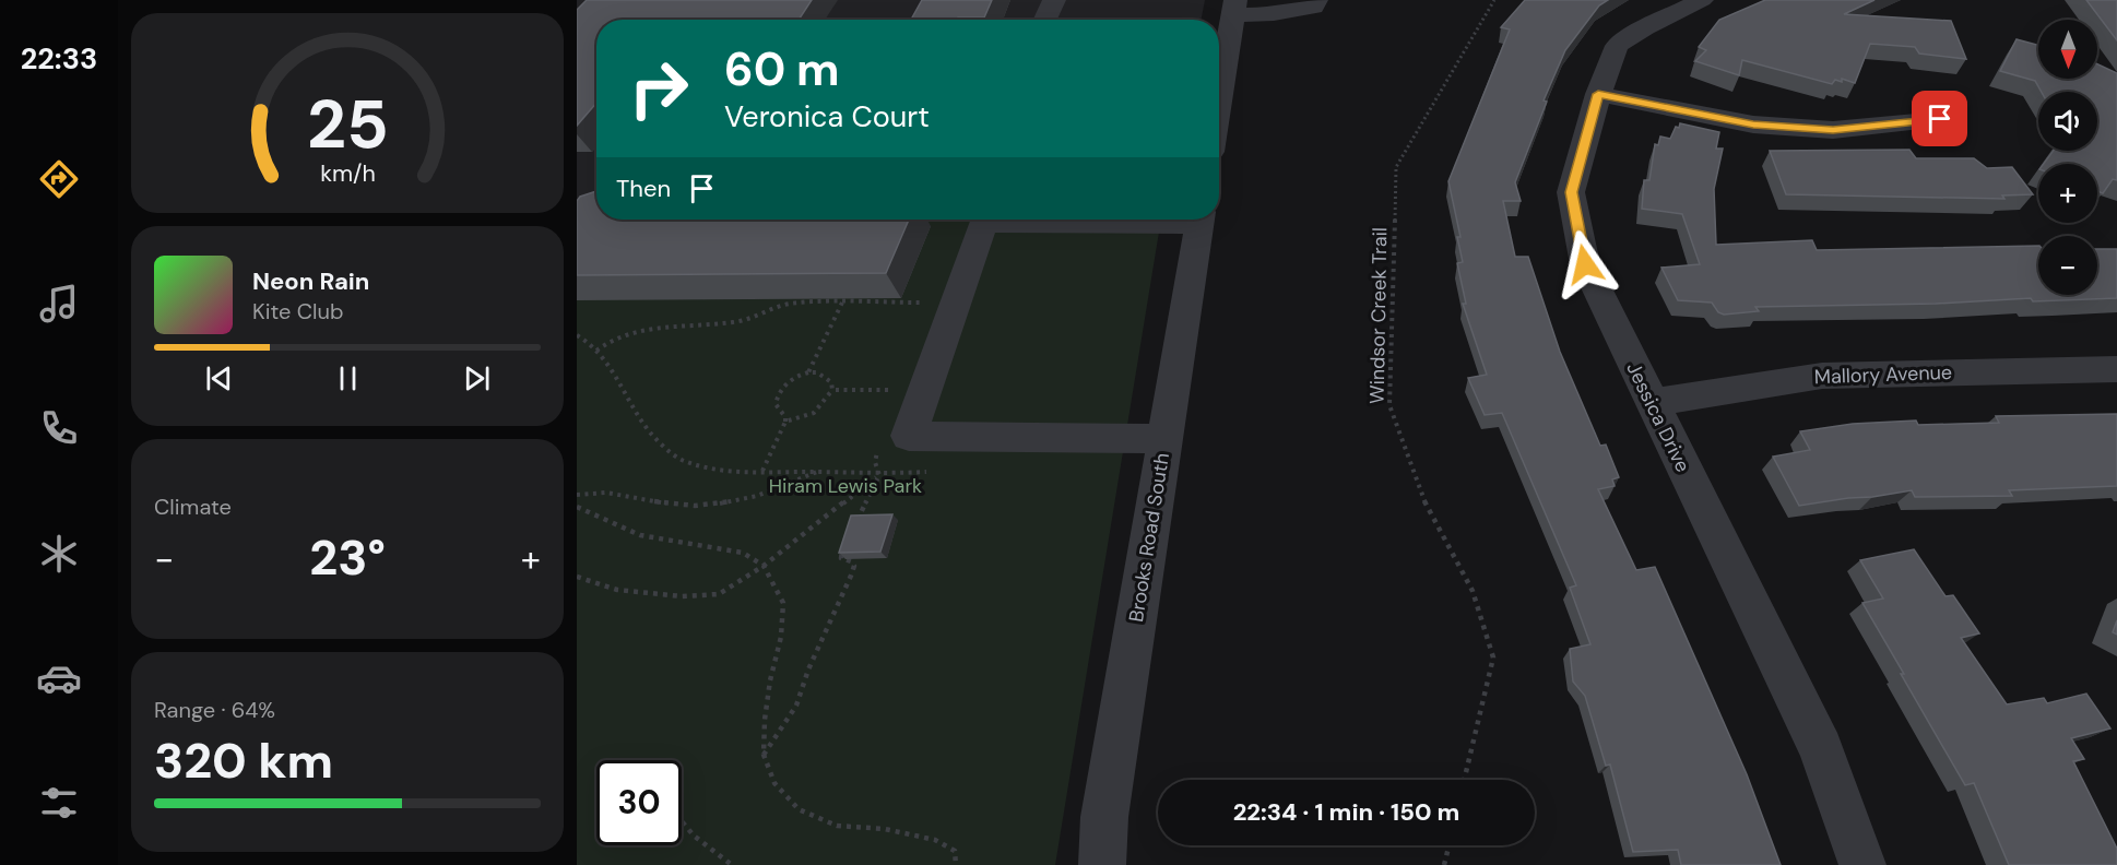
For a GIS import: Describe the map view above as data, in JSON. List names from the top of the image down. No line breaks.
{"streets":{"street":["Mallory Avenue","Jessica Drive","Brooks Road South"],"path":["Windsor Creek Trail"]},"crossings":[["Mallory Avenue","Jessica Drive"]],"parks":["Hiram Lewis Park"],"north":"bottom","page":{"tabs":"22:33","map_buttons":["+","−"],"turn":["60 m","Veronica Court"],"then":"Then","song":["Neon Rain","Kite Club"],"tile":["Climate",["Range · 64%","320 km"]],"heat":["−","23°","+"],"limit":"30","trip":"22:34 · 1 min · 150 m","gauge":["25","km/h"]}}
